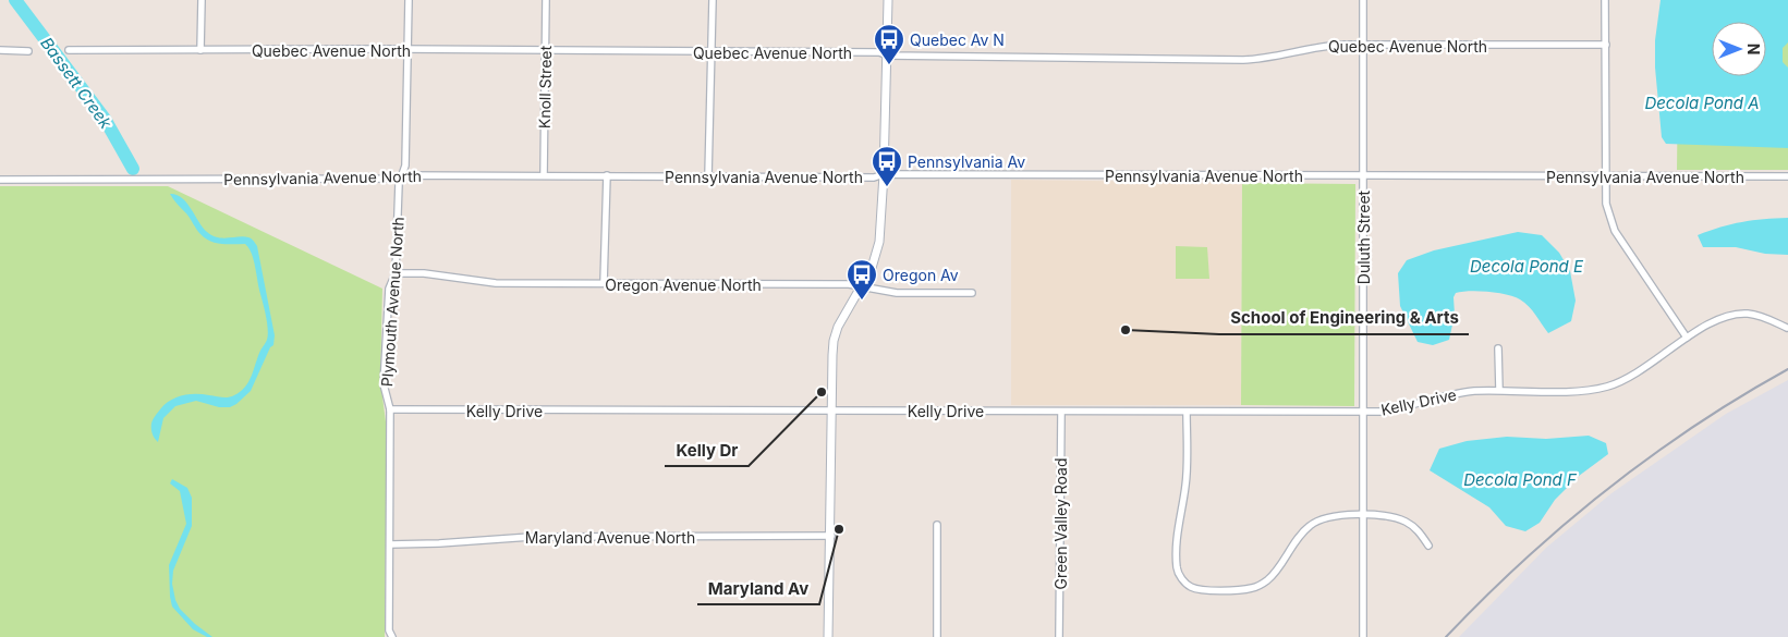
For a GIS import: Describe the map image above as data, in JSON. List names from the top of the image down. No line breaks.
{"streets":{"street":["Quebec Avenue North","Knoll Street","Pennsylvania Avenue North","Duluth Street","Oregon Avenue North","Plymouth Avenue North","Kelly Drive","Green Valley Road","Maryland Avenue North"]},"crossings":[["Quebec Avenue North","Knoll Street"],["Quebec Avenue North","Duluth Street"],["Quebec Avenue North","Plymouth Avenue North"],["Knoll Street","Pennsylvania Avenue North"],["Pennsylvania Avenue North","Duluth Street"],["Pennsylvania Avenue North","Plymouth Avenue North"],["Duluth Street","Kelly Drive"],["Oregon Avenue North","Plymouth Avenue North"],["Plymouth Avenue North","Kelly Drive"],["Plymouth Avenue North","Maryland Avenue North"],["Kelly Drive","Green Valley Road"]],"water":["Bassett Creek","Decola Pond A","Decola Pond E","Decola Pond F"],"places":{"bus stop":["Quebec Av N","Pennsylvania Av","Oregon Av"],"other":["School of Engineering & Arts","Kelly Dr","Maryland Av"]},"north":"right"}
